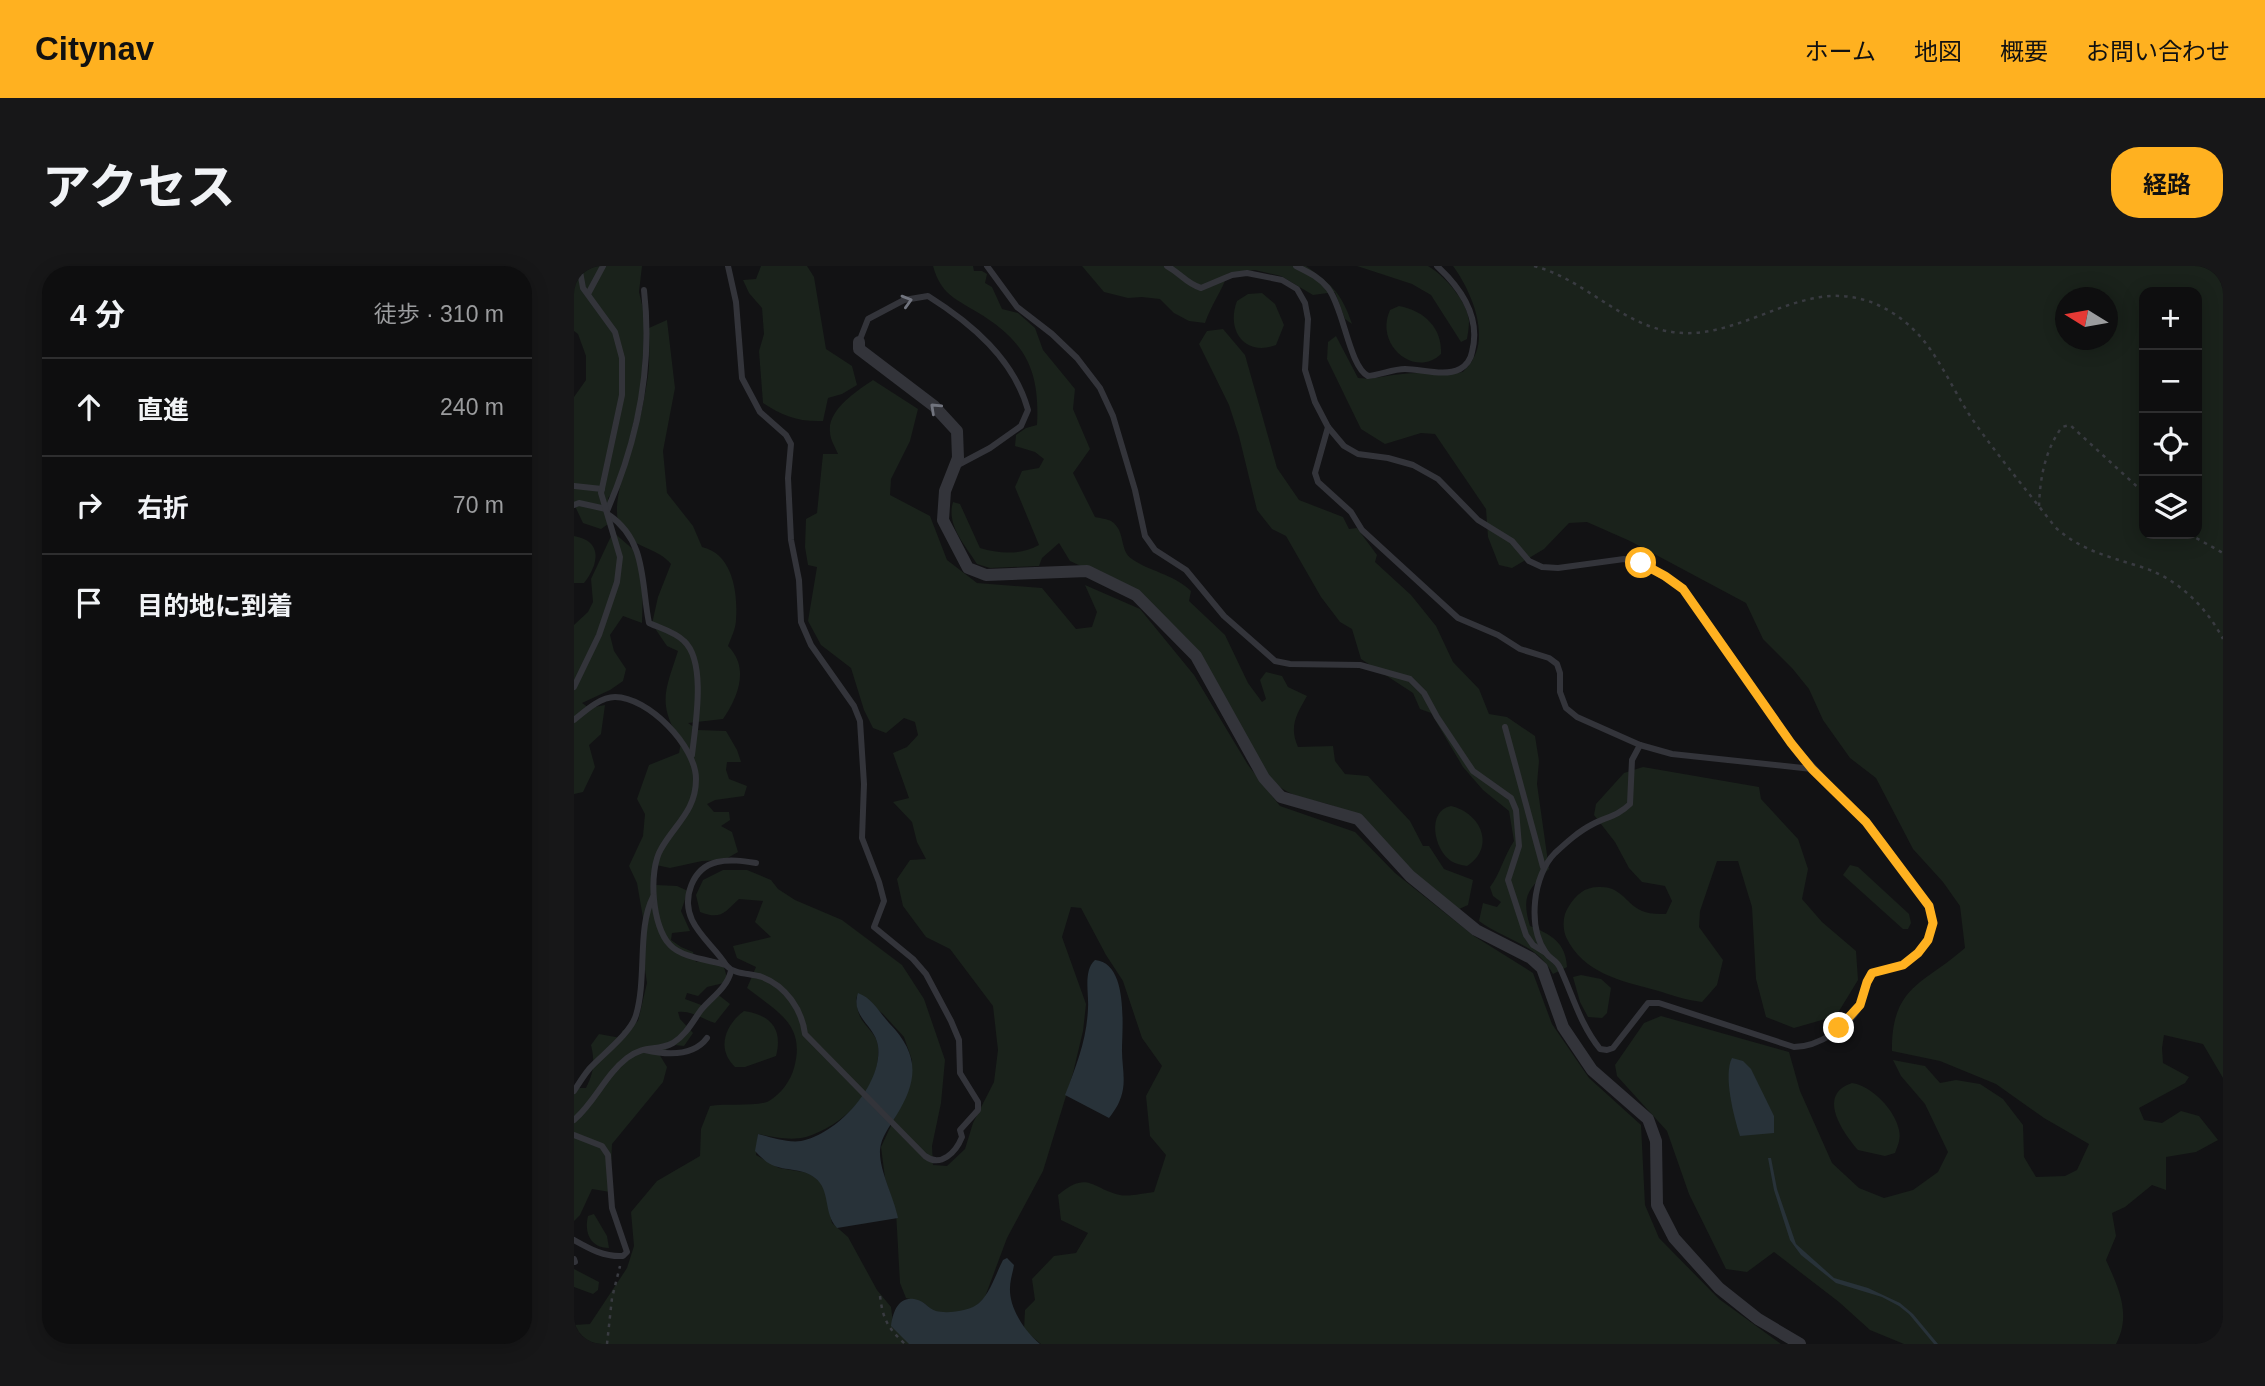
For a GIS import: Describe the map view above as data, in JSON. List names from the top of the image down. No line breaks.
{"north":"left","page":{"header":"Citynav","nav":["ホーム","地図","概要","お問い合わせ"],"title":"アクセス","buttons":"経路","heading":["4 分","徒歩 · 310 m"],"map_buttons":["+","−"],"list":[["直進","240 m"],["右折","70 m"],"目的地に到着"]}}
